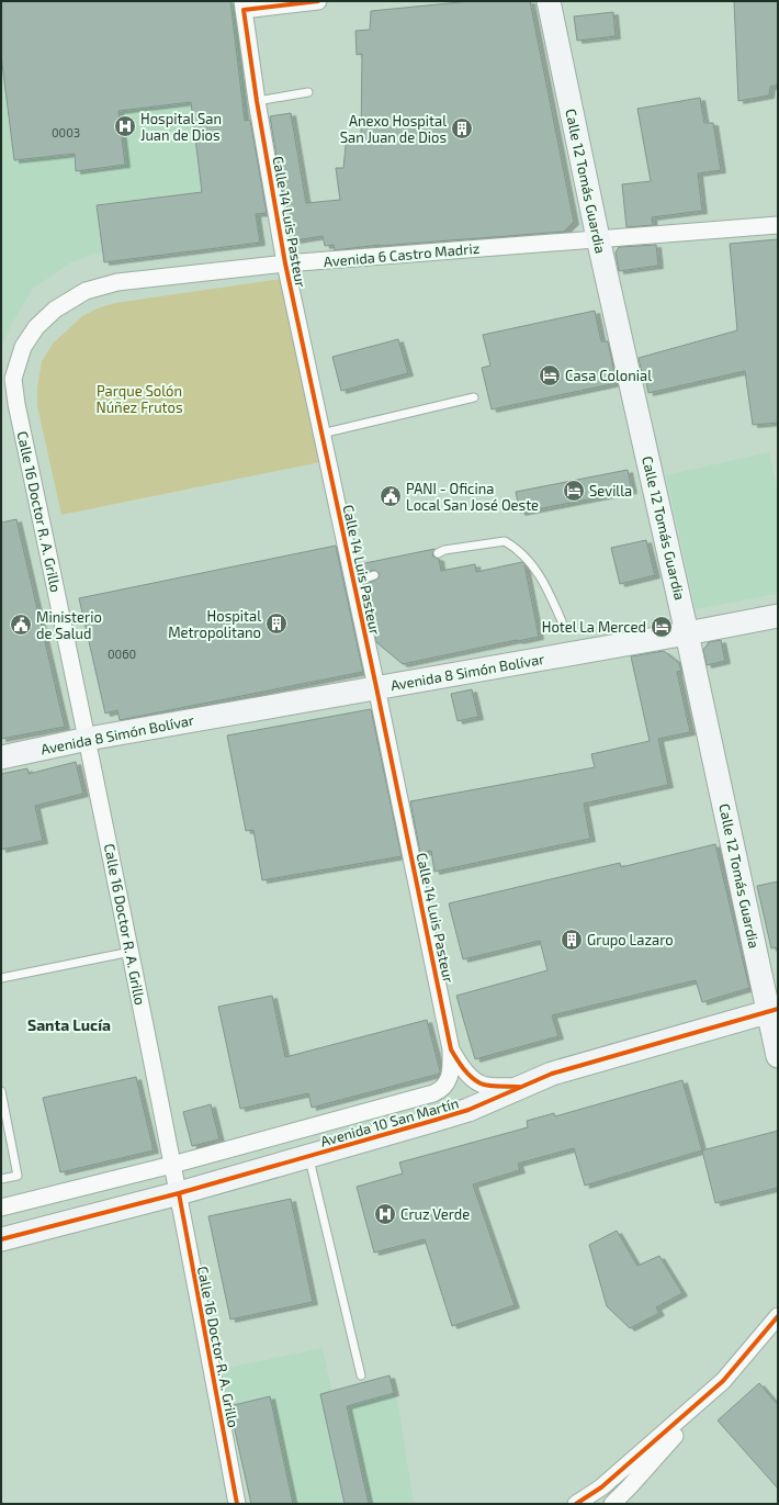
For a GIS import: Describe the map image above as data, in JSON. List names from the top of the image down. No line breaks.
{"streets":{"street":["Calle 12 Tomás Guardia","Calle 14 Luis Pasteur","Avenida 6 Castro Madriz","Calle 16 Doctor R. A. Grillo","Avenida 8 Simón Bolívar","Avenida 10 San Martín"]},"crossings":[["Calle 12 Tomás Guardia","Avenida 6 Castro Madriz"],["Calle 12 Tomás Guardia","Avenida 8 Simón Bolívar"],["Calle 12 Tomás Guardia","Avenida 10 San Martín"],["Calle 14 Luis Pasteur","Avenida 6 Castro Madriz"],["Calle 14 Luis Pasteur","Avenida 8 Simón Bolívar"],["Calle 14 Luis Pasteur","Avenida 10 San Martín"],["Avenida 6 Castro Madriz","Calle 16 Doctor R. A. Grillo"],["Calle 16 Doctor R. A. Grillo","Avenida 8 Simón Bolívar"],["Calle 16 Doctor R. A. Grillo","Avenida 10 San Martín"]],"districts":["Santa Lucía"],"parks":["Parque Solón Núñez Frutos"],"places":{"hospital":["Hospital San Juan de Dios","Cruz Verde"],"building":["Anexo Hospital San Juan de Dios","Hospital Metropolitano","Grupo Lazaro"],"hotel":["Casa Colonial","Sevilla","Hotel La Merced"],"public building":["PANI - Oficina Local San José Oeste","Ministerio de Salud"]},"house_numbers":["0003","0060"]}
